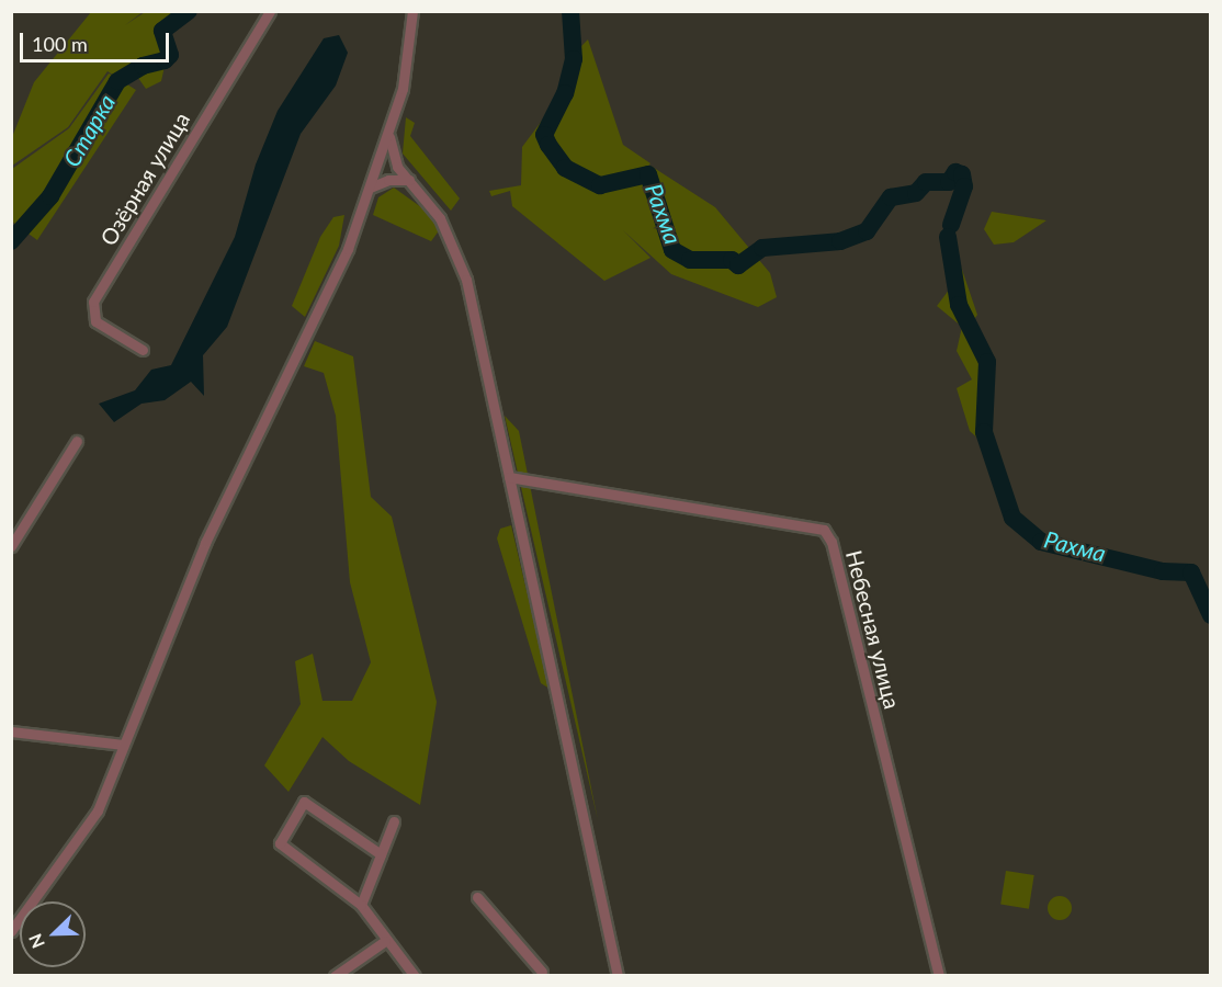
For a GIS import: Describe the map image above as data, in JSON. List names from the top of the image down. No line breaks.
{"streets":{"street":["Озёрная улица","Небесная улица"]},"water":["Старка","Рахма"],"scale_bar":"100 m","north":"bottom left"}
